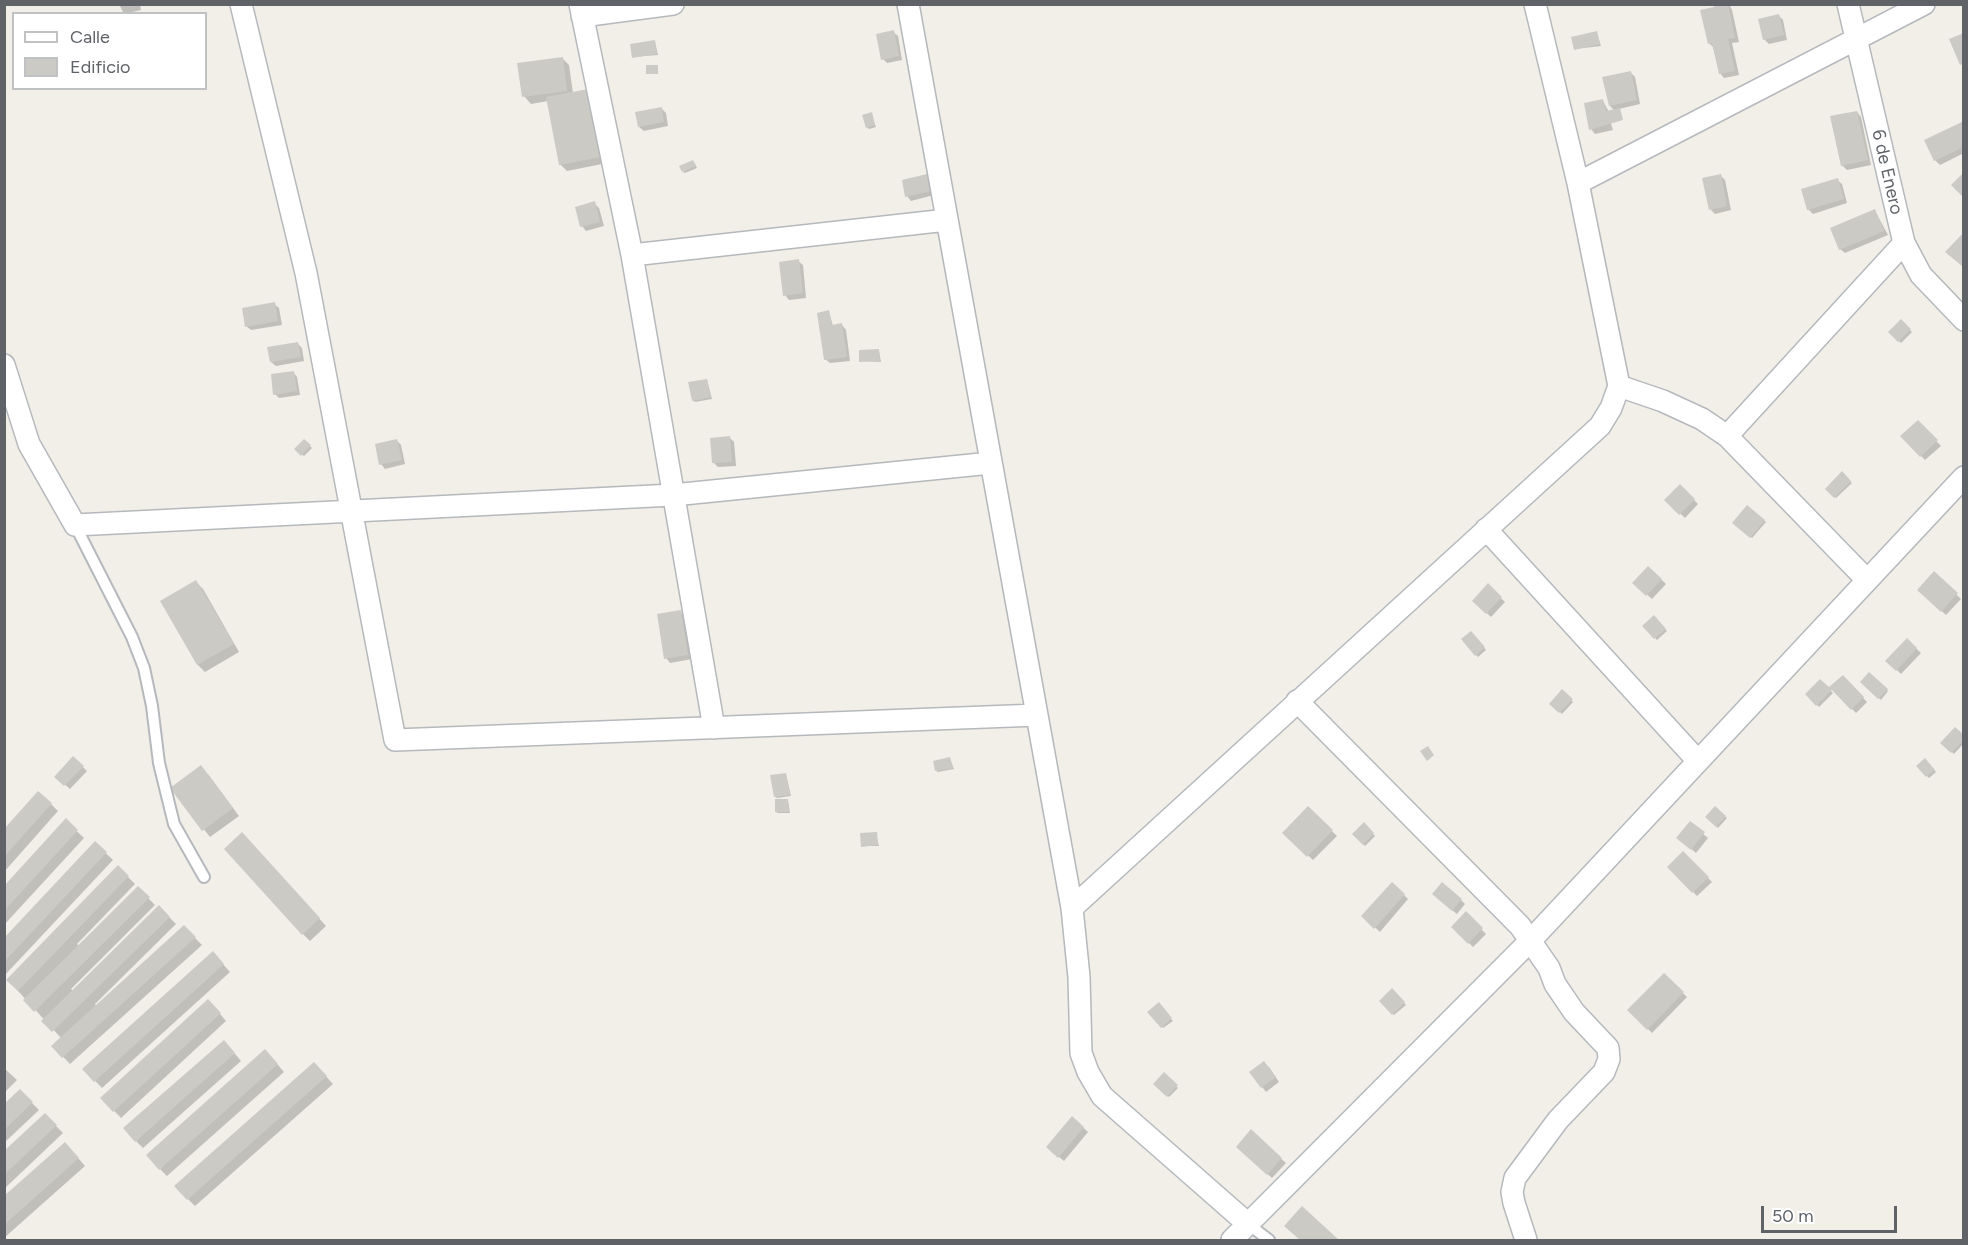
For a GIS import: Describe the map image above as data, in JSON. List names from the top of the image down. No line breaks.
{"streets":{"street":["6 de Enero"]},"legend":["Calle","Edificio"],"scale_bar":"50 m"}
